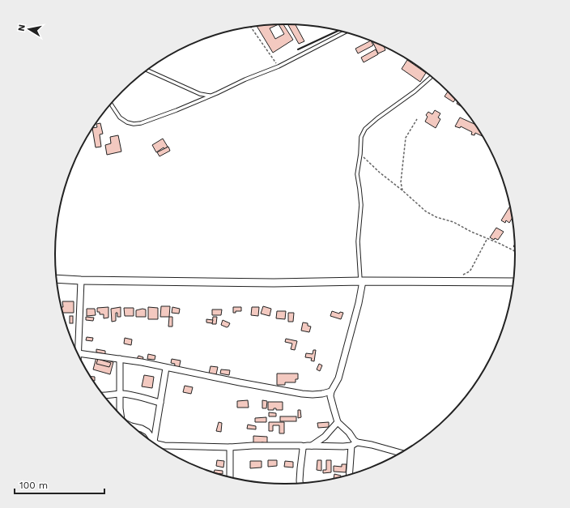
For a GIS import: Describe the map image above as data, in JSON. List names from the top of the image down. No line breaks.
{"scale_bar":"100 m","north":"left"}
